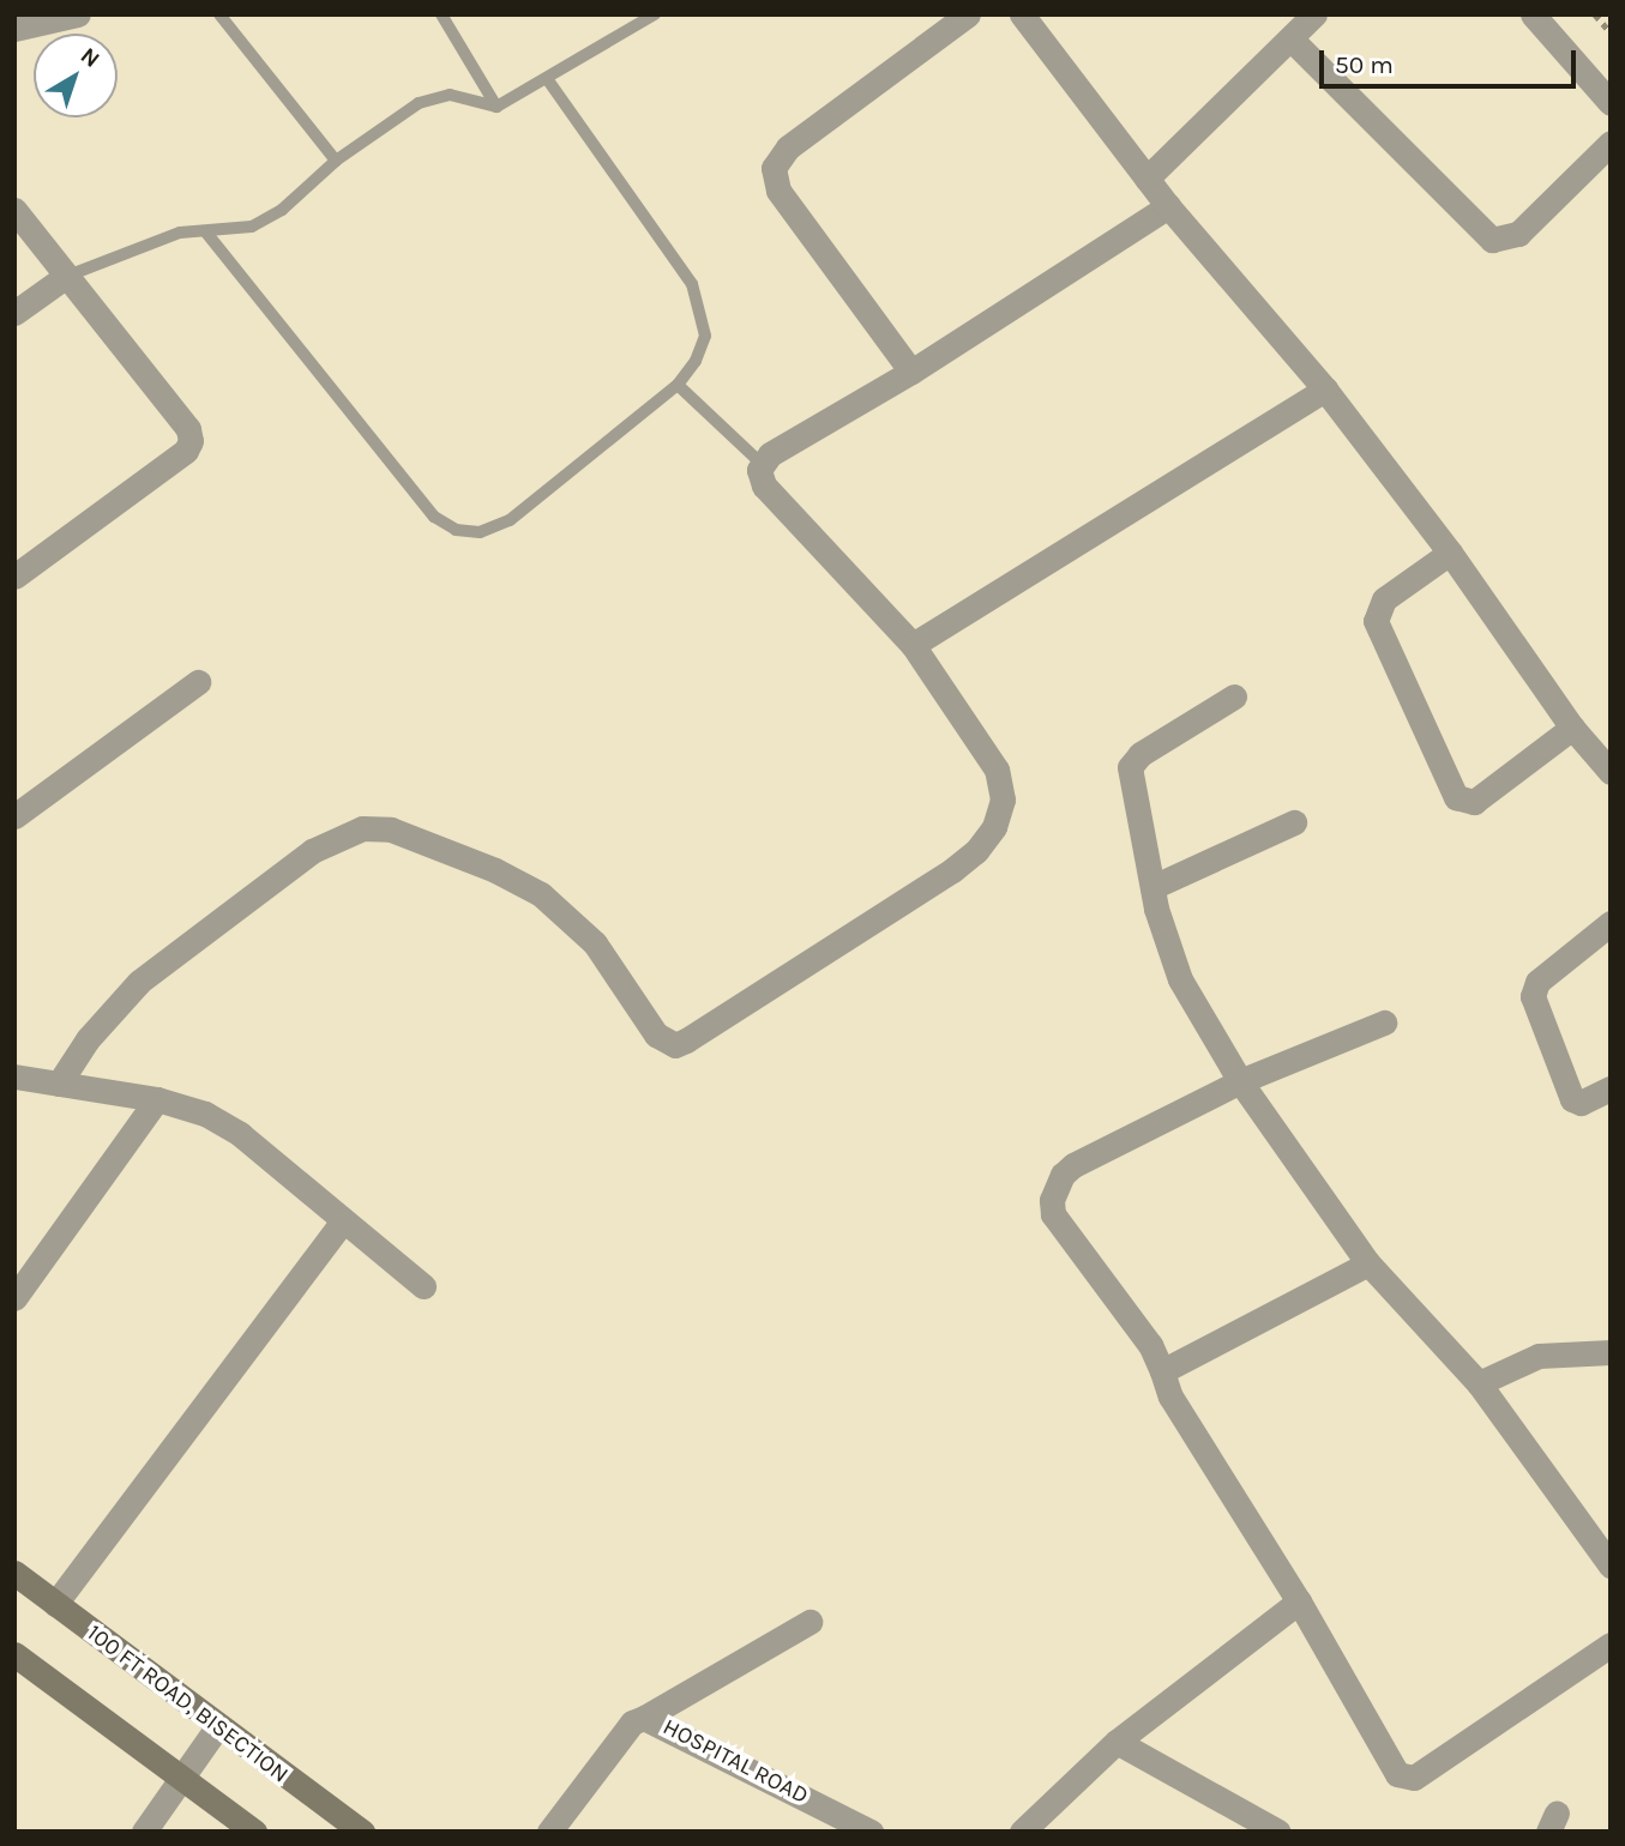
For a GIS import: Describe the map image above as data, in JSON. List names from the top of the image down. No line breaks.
{"streets":{"street":["100 FT ROAD, BISECTION","HOSPITAL ROAD"]},"scale_bar":"50 m","north":"top right"}
